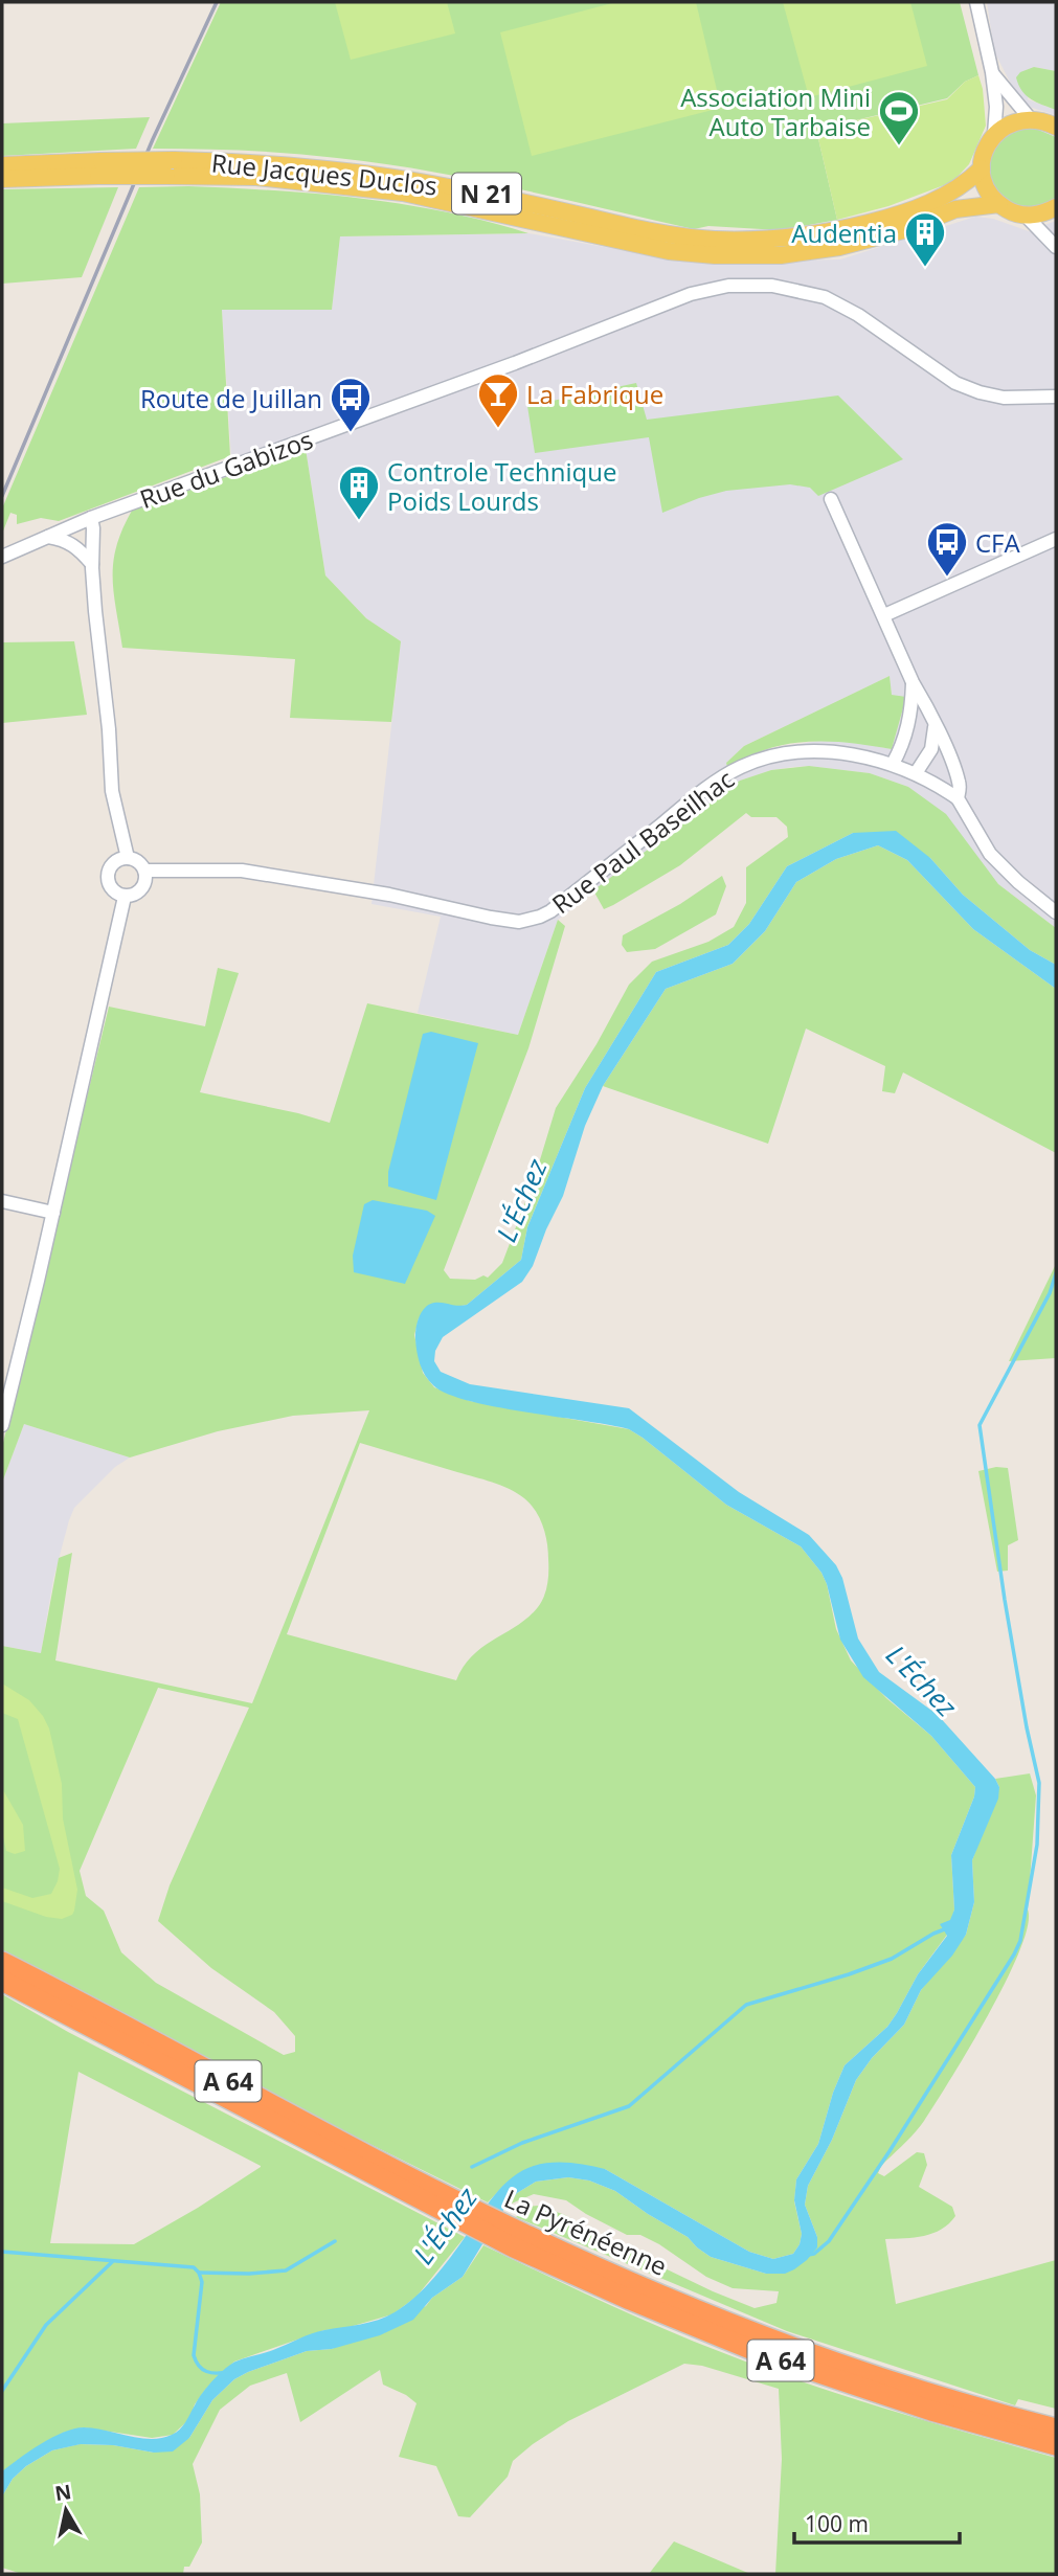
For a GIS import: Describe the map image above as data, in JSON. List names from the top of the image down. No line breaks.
{"streets":{"highway":["A 64","La Pyrénéenne"],"main road":["Rue Jacques Duclos","N 21"],"street":["Rue du Gabizos","Rue Paul Baseilhac"]},"crossings":[["Rue Jacques Duclos","N 21"]],"water":["L'Échez"],"places":{"sports":["Association Mini Auto Tarbaise"],"building":["Audentia","Controle Technique Poids Lourds"],"bar":["La Fabrique"],"bus stop":["Route de Juillan","CFA"]},"scale_bar":"100 m","north":"top"}
